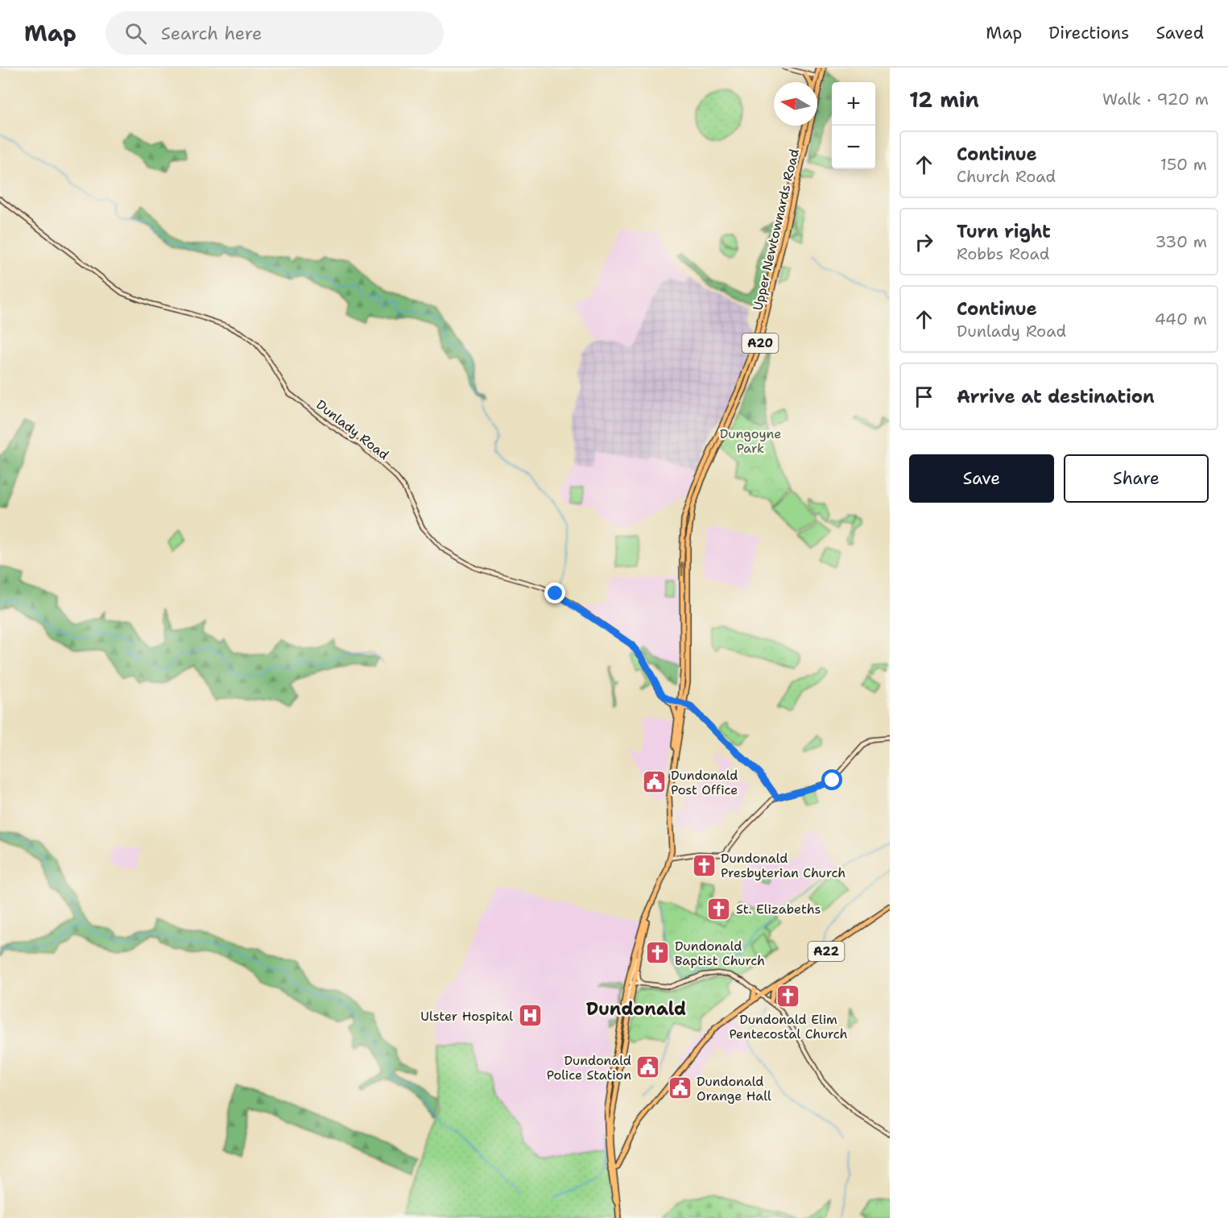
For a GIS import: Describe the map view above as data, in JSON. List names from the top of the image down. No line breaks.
{"streets":{"highway":["Upper Newtownards Road","A20","A22"],"street":["Dunlady Road"]},"crossings":[["Upper Newtownards Road","A22"]],"districts":["Dundonald"],"parks":["Dungoyne Park"],"places":{"public building":["Dundonald Post Office","Dundonald Police Station","Dundonald Orange Hall"],"church":["Dundonald Presbyterian Church","St. Elizabeths","Dundonald Baptist Church","Dundonald Elim Pentecostal Church"],"hospital":["Ulster Hospital"]},"north":"left","page":{"header":"Map","search":"Search here","nav":["Map","Directions","Saved"],"heading":["12 min","Walk · 920 m"],"map_buttons":["+","−"],"list":[["Continue","Church Road","150 m"],["Turn right","Robbs Road","330 m"],["Continue","Dunlady Road","440 m"],"Arrive at destination"],"buttons":["Save","Share"]}}
